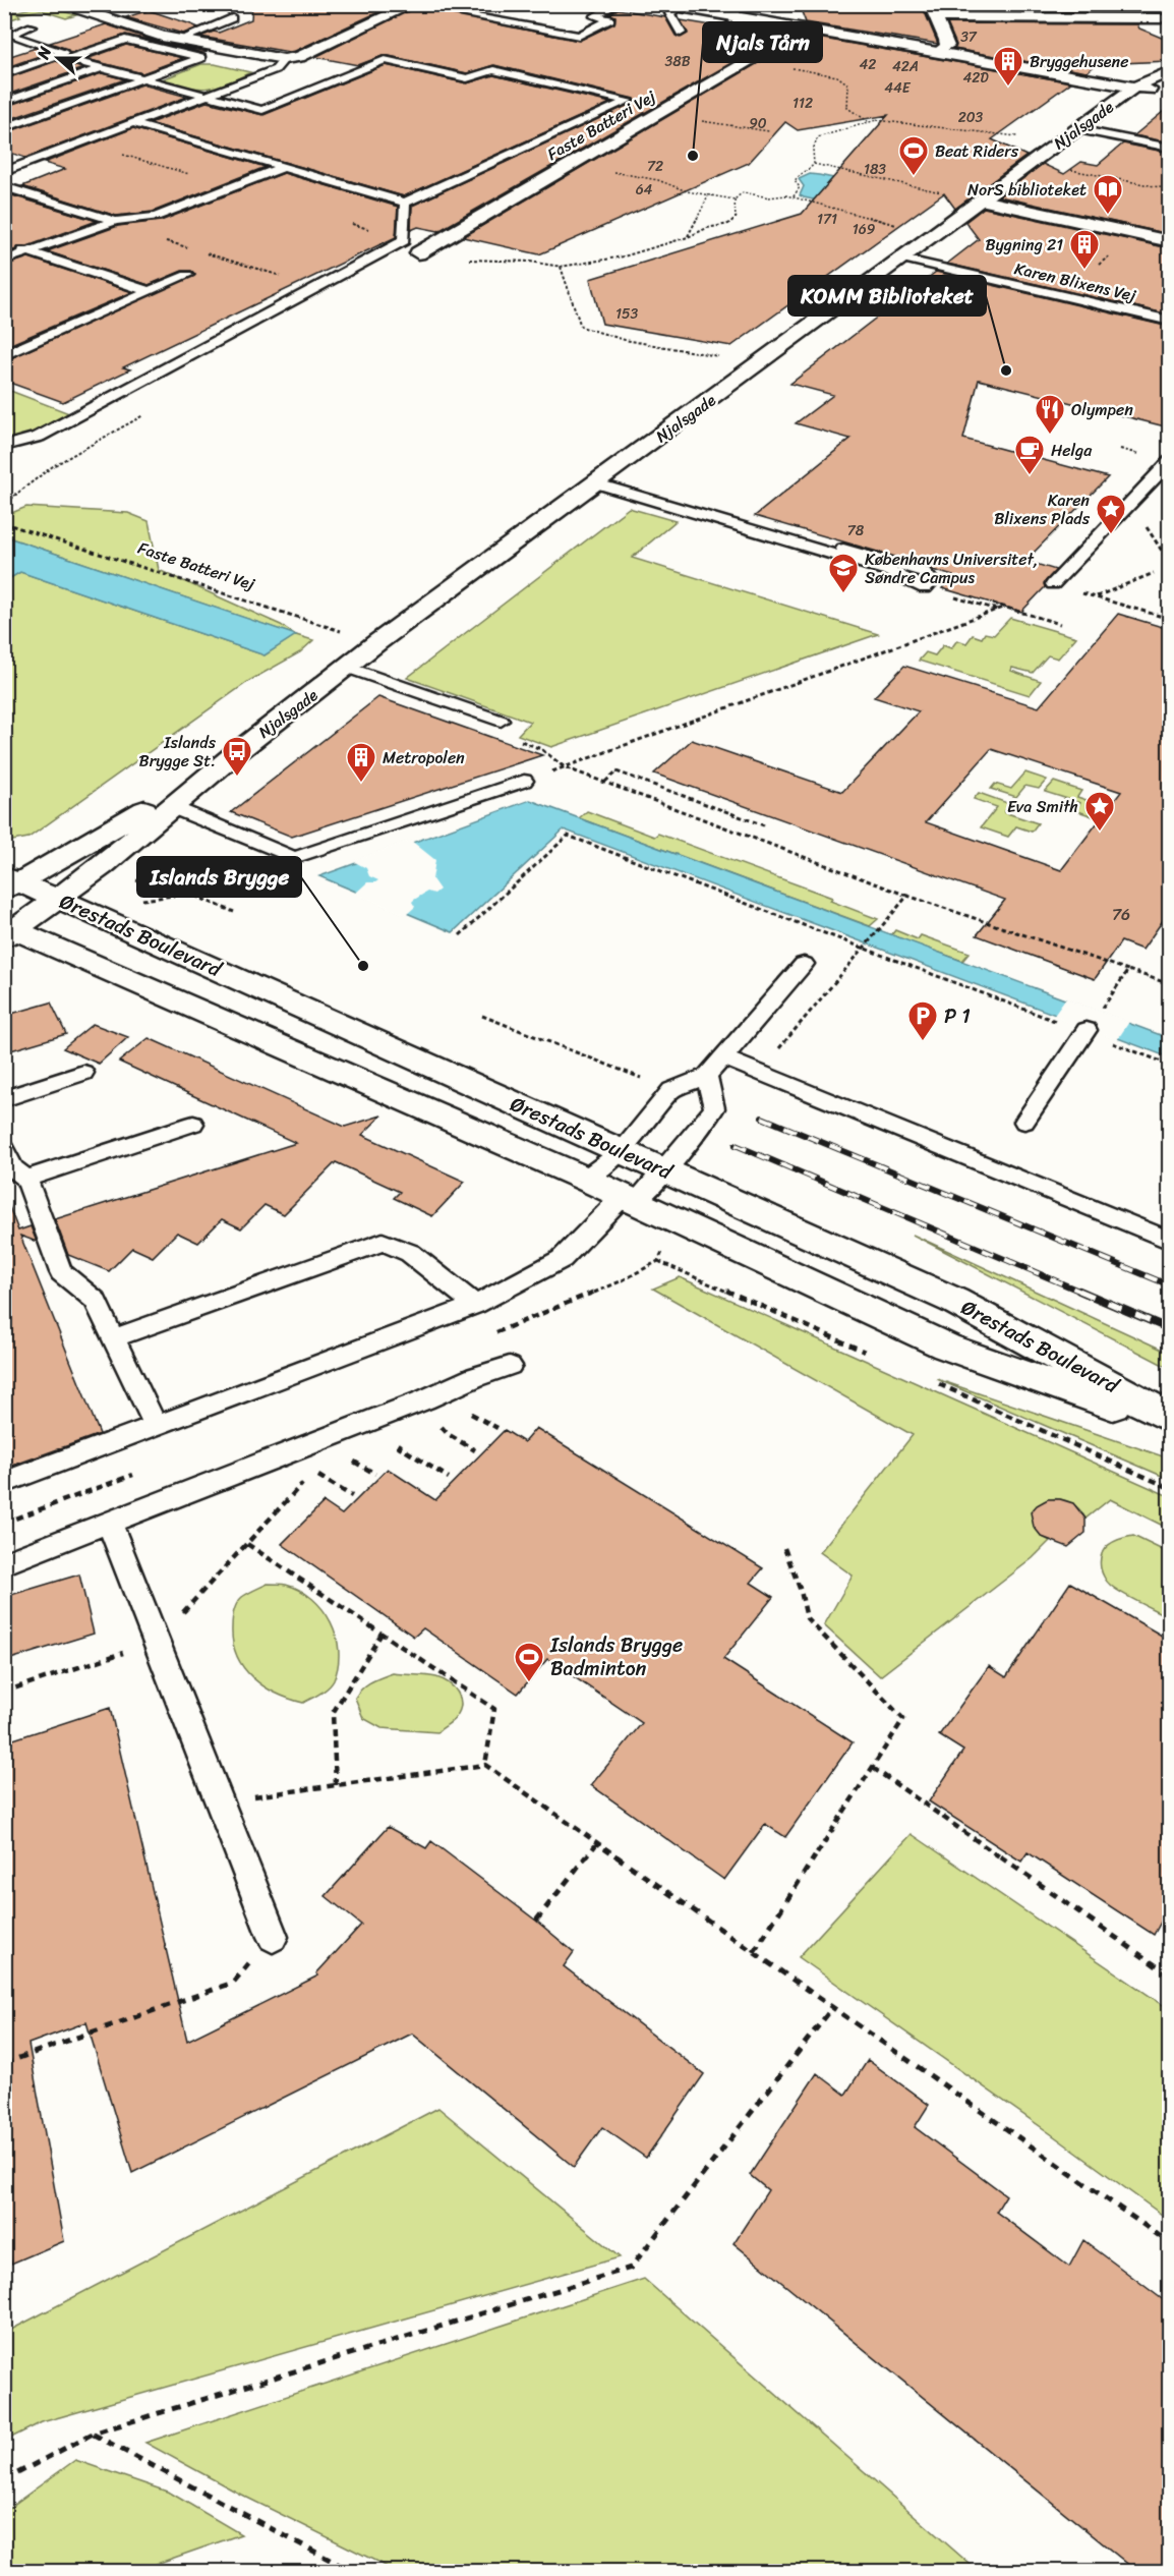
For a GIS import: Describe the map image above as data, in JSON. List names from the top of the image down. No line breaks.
{"streets":{"street":["Faste Batteri Vej","Njalsgade","Ørestads Boulevard"],"lane":["Karen Blixens Vej"]},"crossings":[["Faste Batteri Vej","Njalsgade"],["Njalsgade","Karen Blixens Vej"],["Njalsgade","Ørestads Boulevard"]],"places":{"building":["Bryggehusene","Bygning 21","Metropolen"],"other":["Njals Tårn","KOMM Biblioteket","Islands Brygge"],"sports":["Beat Riders","Islands Brygge Badminton"],"library":["NorS biblioteket"],"restaurant":["Olympen"],"cafe":["Helga"],"place":["Karen Blixens Plads","Eva Smith"],"school or university":["Københavns Universitet, Søndre Campus"],"bus stop":["Islands Brygge St."],"parking":["P 1"]},"house_numbers":["37","38B","42","42A","42D","44E","112","203","90","72","183","64","171","169","153","78","76"],"north":"left"}
